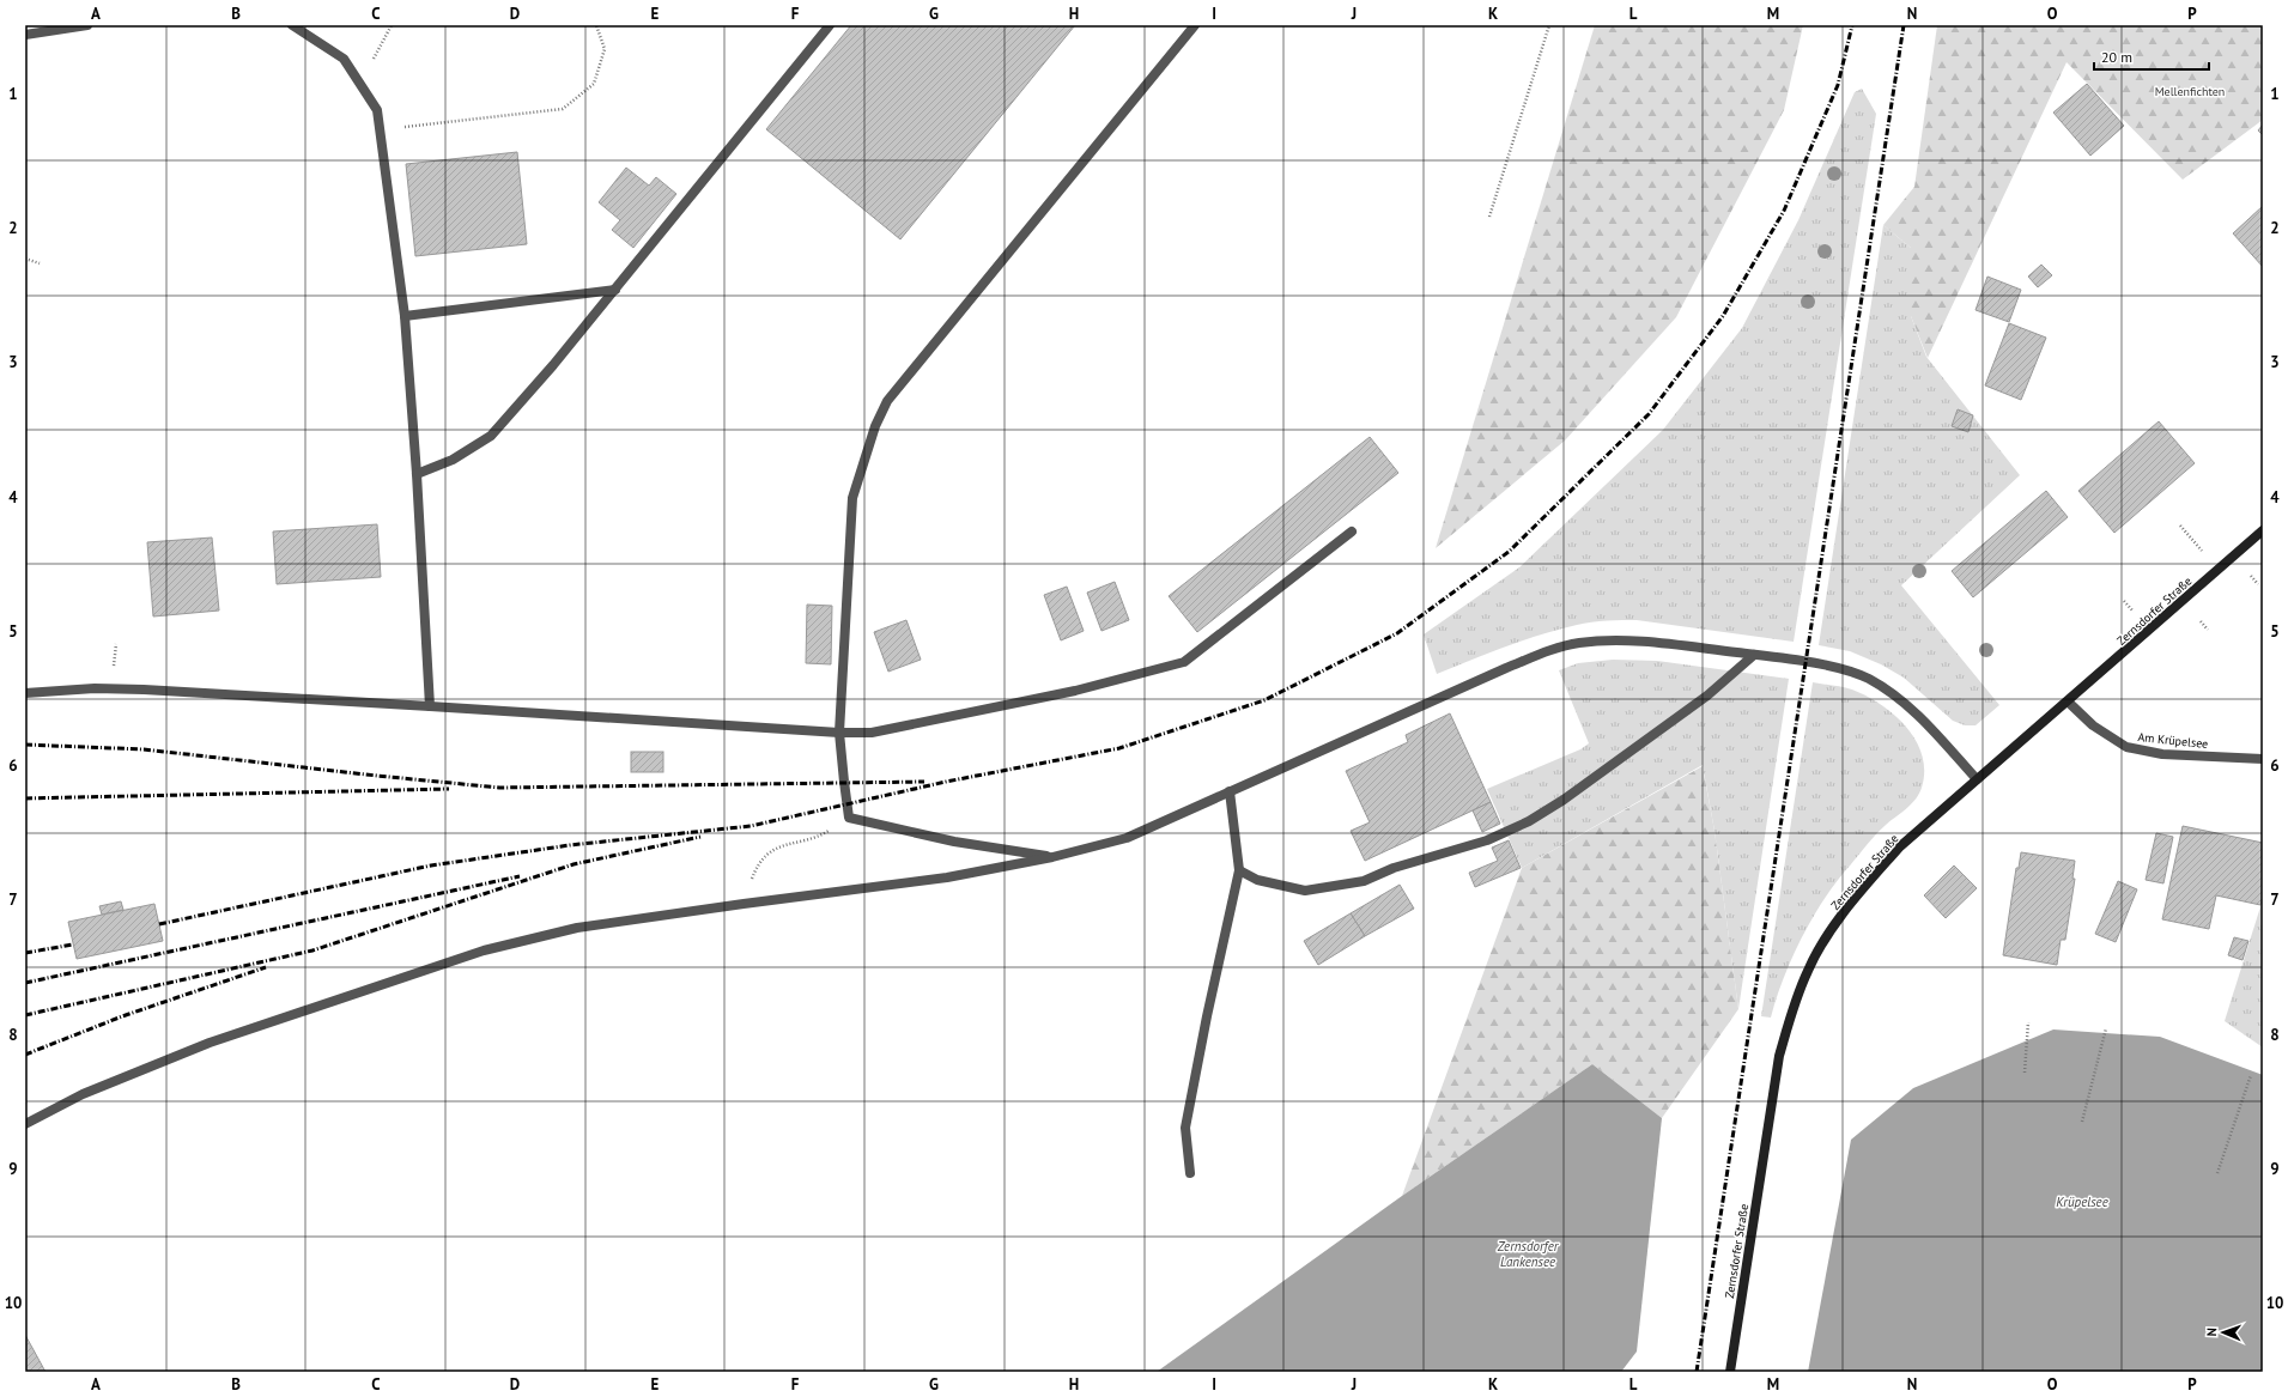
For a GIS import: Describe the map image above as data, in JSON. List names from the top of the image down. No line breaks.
{"streets":{"street":["Zernsdorfer Straße","Am Krüpelsee"]},"crossings":[["Zernsdorfer Straße","Am Krüpelsee"]],"water":["Krüpelsee","Zernsdorfer Lankensee"],"parks":["Mellenfichten"],"scale_bar":"20 m","north":"left","grid":{"columns":["A","B","C","D","E","F","G","H","I","J","K","L","M","N","O","P"],"rows":["1","2","3","4","5","6","7","8","9","10"]}}
